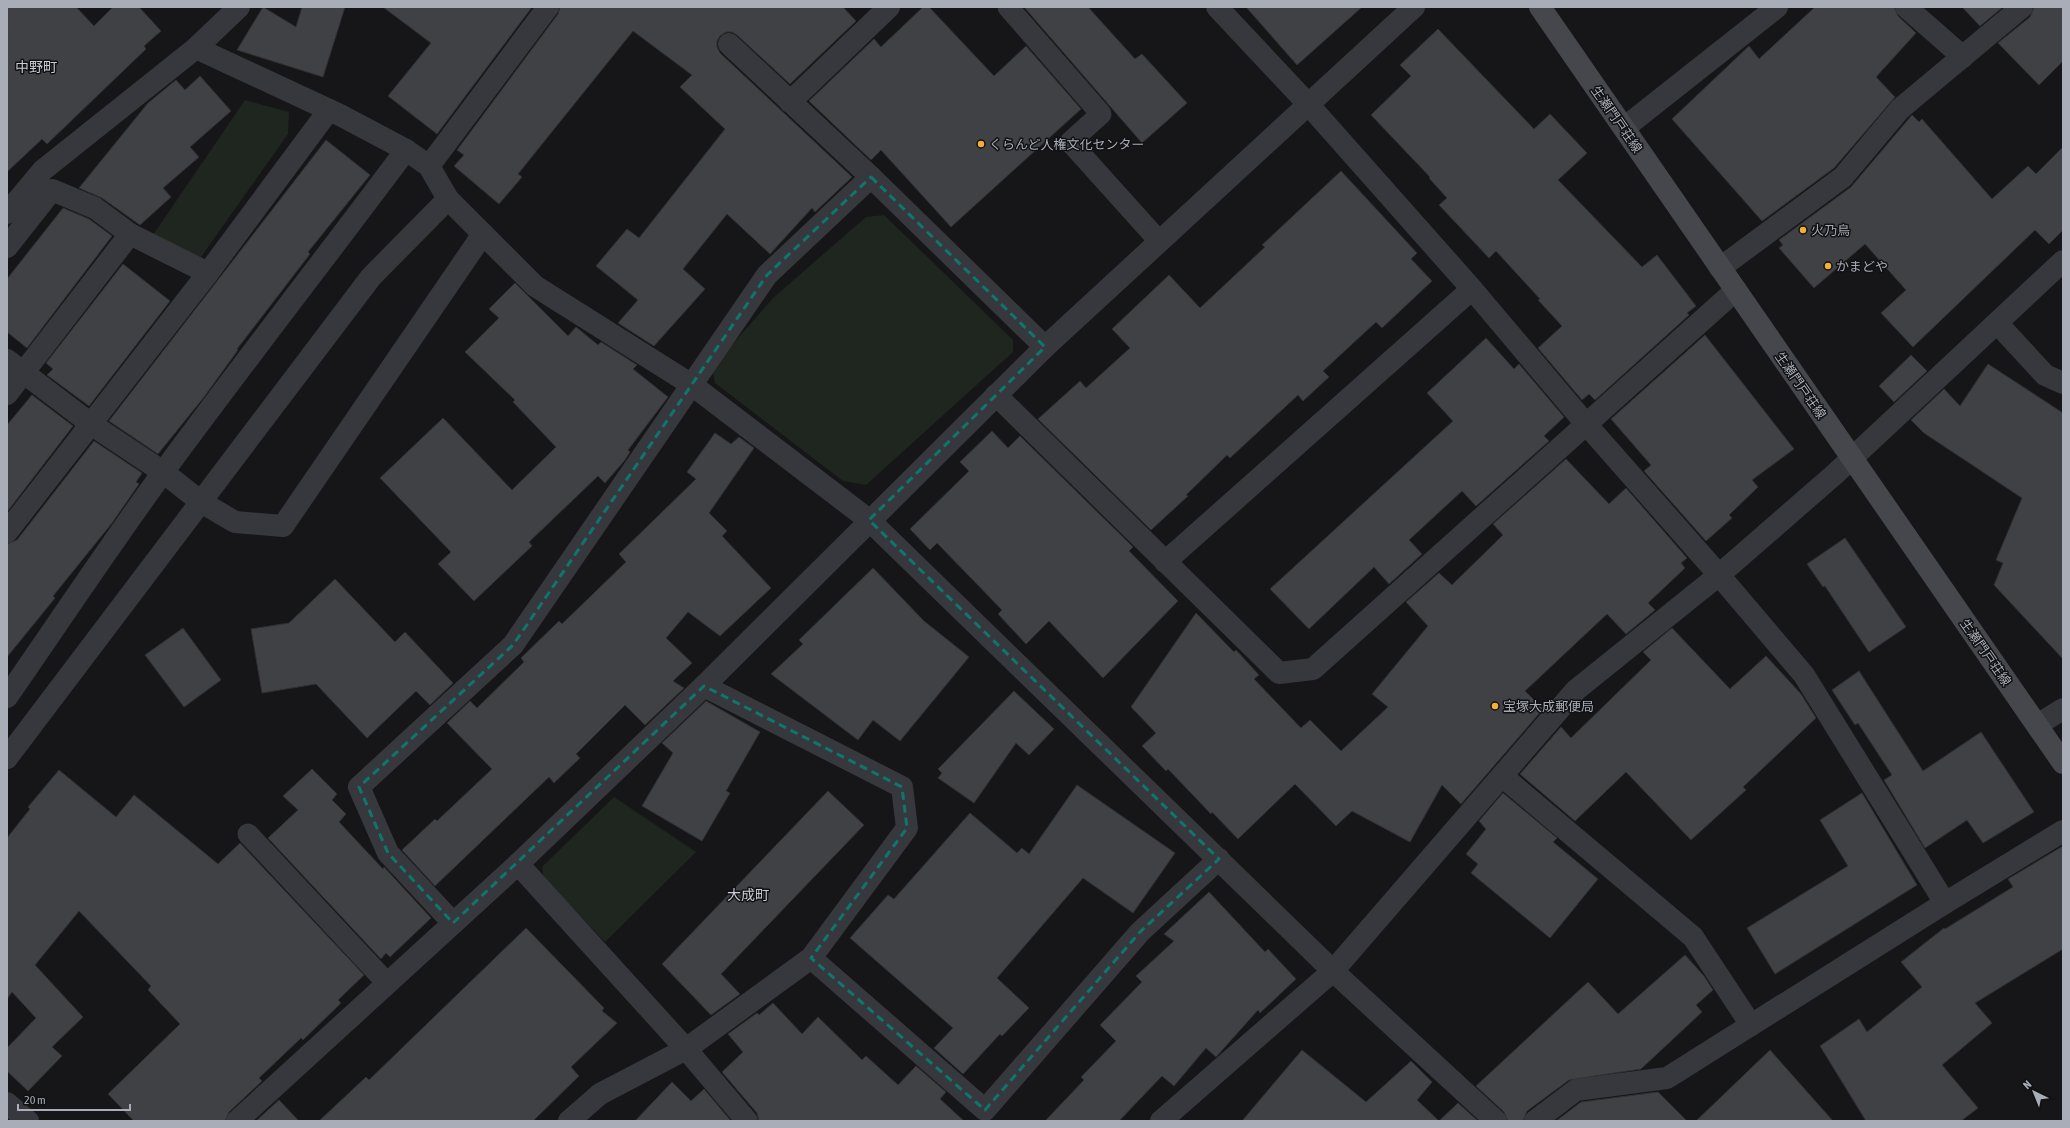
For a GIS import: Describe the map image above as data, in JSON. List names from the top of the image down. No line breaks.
{"streets":{"main road":["生瀬門戸荘線"]},"districts":["中野町","大成町"],"places":["くらんど人権文化センター","火乃鳥","かまどや","宝塚大成郵便局"],"scale_bar":"20 m","north":"top left"}
